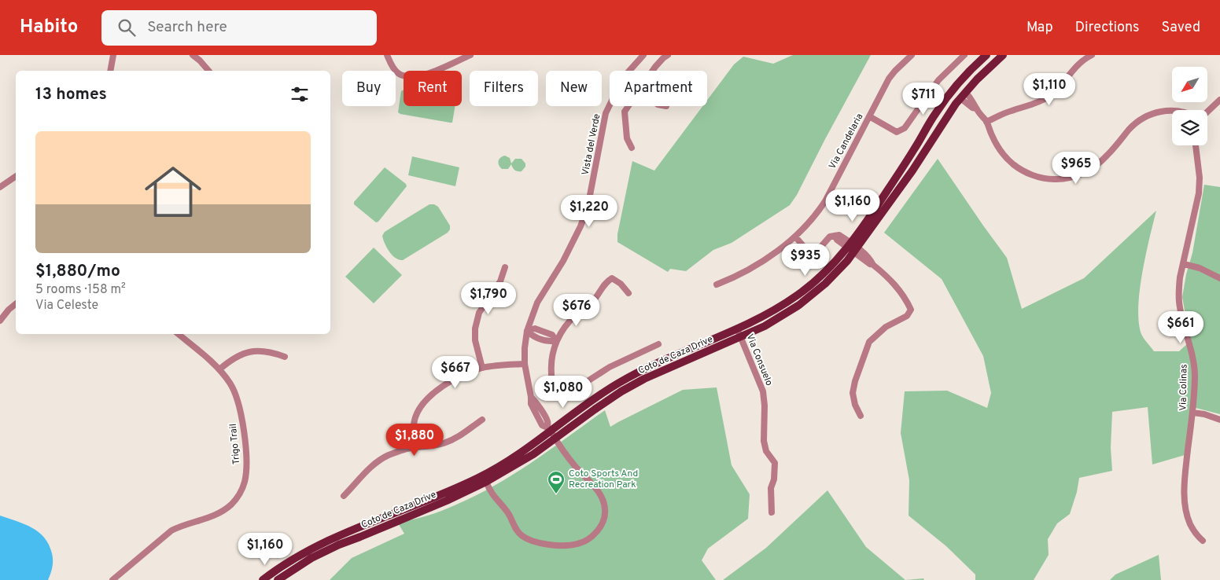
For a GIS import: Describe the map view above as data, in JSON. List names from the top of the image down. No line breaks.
{"streets":{"main road":["Coto de Caza Drive"],"street":["Via Candelaria","Vista del Verde","Via Consuelo","Via Colinas","Trigo Trail"]},"crossings":[["Vista del Verde","Coto de Caza Drive"],["Coto de Caza Drive","Via Consuelo"]],"places":{"sports":["Coto Sports And Recreation Park"]},"north":"bottom left","page":{"header":"Habito","search":"Search here","nav":["Map","Directions","Saved"],"chip":["Buy","Rent","Filters","New","Apartment"],"heading":"13 homes","price":["$1,110","$711","$965","$1,160","$1,220","$935","$1,790","$676","$661","$667","$1,080","$1,880","$1,160"],"list":[{"name":"$1,880/mo","note":"5 rooms · 158 m² · Via Celeste"}]}}
